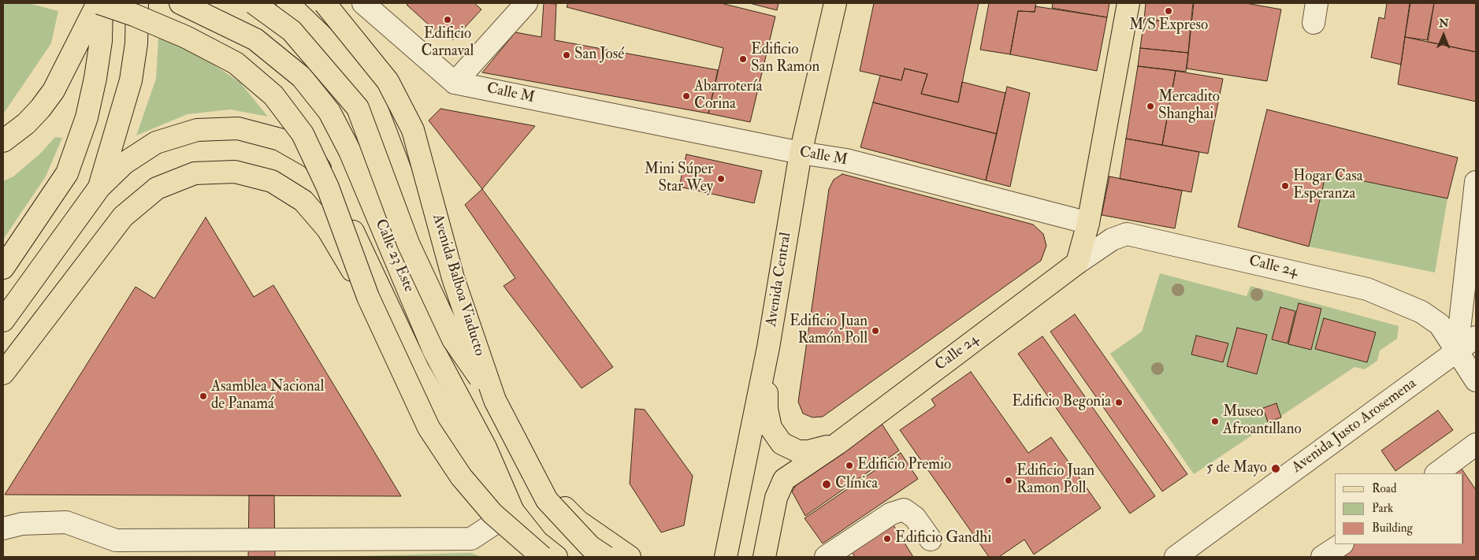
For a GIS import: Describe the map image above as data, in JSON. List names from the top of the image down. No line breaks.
{"streets":{"main road":["Calle 23 Este","Calle 24","Avenida Central","Avenida Balboa Viaducto"],"street":["Calle M","Avenida Justo Arosemena"]},"crossings":[["Calle M","Avenida Central"],["Calle 24","Avenida Justo Arosemena"]],"places":["M/S Expreso","Edificio Carnaval","San José","Edificio San Ramon","Abarrotería Corina","Mercadito Shanghai","Mini Súper Star Wey","Hogar Casa Esperanza","Edificio Juan Ramón Poll","Asamblea Nacional de Panamá","Edificio Begonia","Museo Afroantillano","Edificio Premio","5 de Mayo","Edificio Juan Ramon Poll","Clínica","Edificio Gandhi"],"legend":["Road","Park","Building"],"north":"top"}
